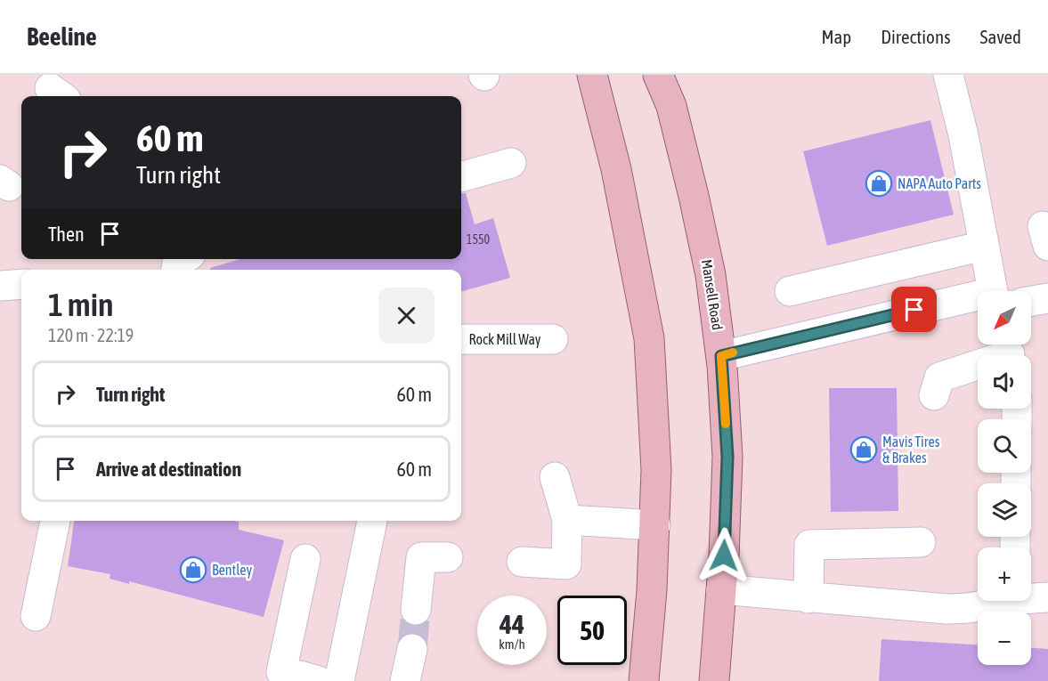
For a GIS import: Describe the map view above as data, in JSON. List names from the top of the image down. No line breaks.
{"streets":{"main road":["Mansell Road"],"lane":["Rock Mill Way"]},"places":{"shop":["NAPA Auto Parts","Mavis Tires & Brakes","Bentley"]},"house_numbers":["1550"],"north":"bottom left","page":{"header":"Beeline","nav":["Map","Directions","Saved"],"turn":["60 m","Turn right"],"then":"Then","heading":["1 min","120 m · 22:19"],"map_buttons":["+","−"],"list":[{"name":"Turn right","value":"60 m"},{"name":"Arrive at destination","value":"60 m"}],"speed":"44 km/h","limit":"50"}}
